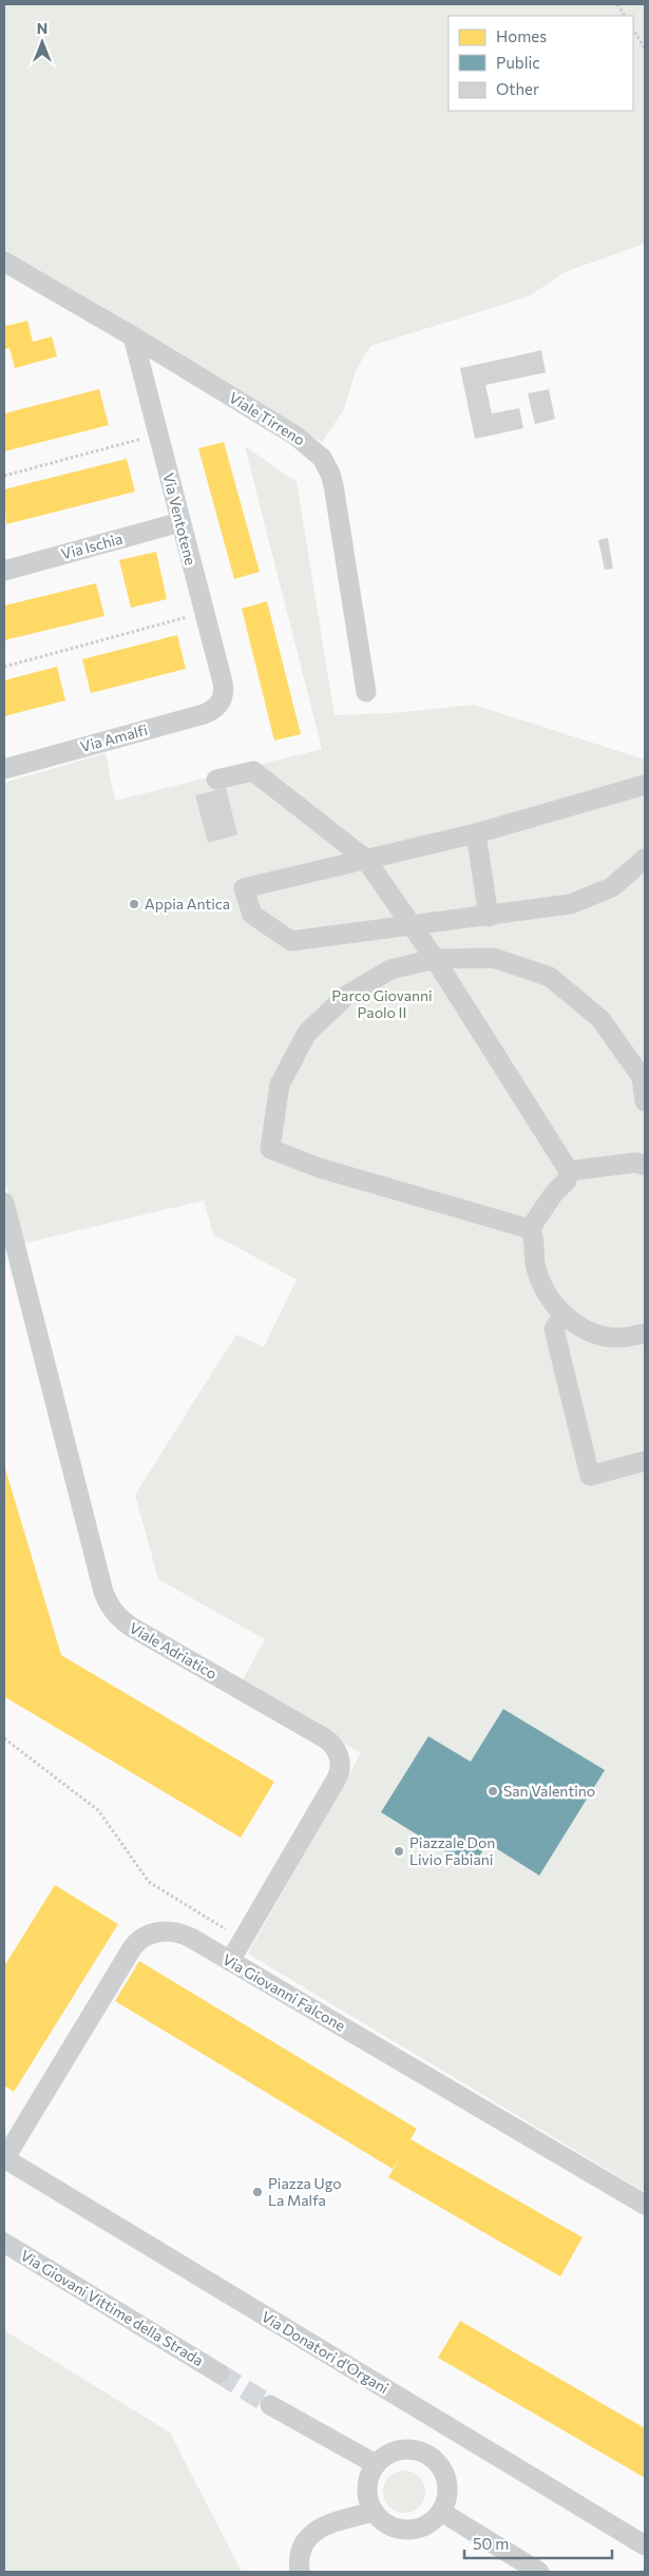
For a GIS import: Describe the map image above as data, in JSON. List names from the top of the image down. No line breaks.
{"streets":{"street":["Viale Tirreno","Via Ventotene","Via Ischia","Via Amalfi","Viale Adriatico","Via Giovanni Falcone","Via Giovani Vittime della Strada","Via Donatori d'Organi"]},"crossings":[["Viale Tirreno","Via Ventotene"],["Via Ventotene","Via Ischia"],["Via Ventotene","Via Amalfi"],["Viale Adriatico","Via Giovanni Falcone"],["Via Giovanni Falcone","Via Donatori d'Organi"]],"parks":["Parco Giovanni Paolo II"],"places":["Appia Antica","San Valentino","Piazzale Don Livio Fabiani","Piazza Ugo La Malfa"],"legend":["Homes","Public","Other"],"scale_bar":"50 m","north":"top"}
